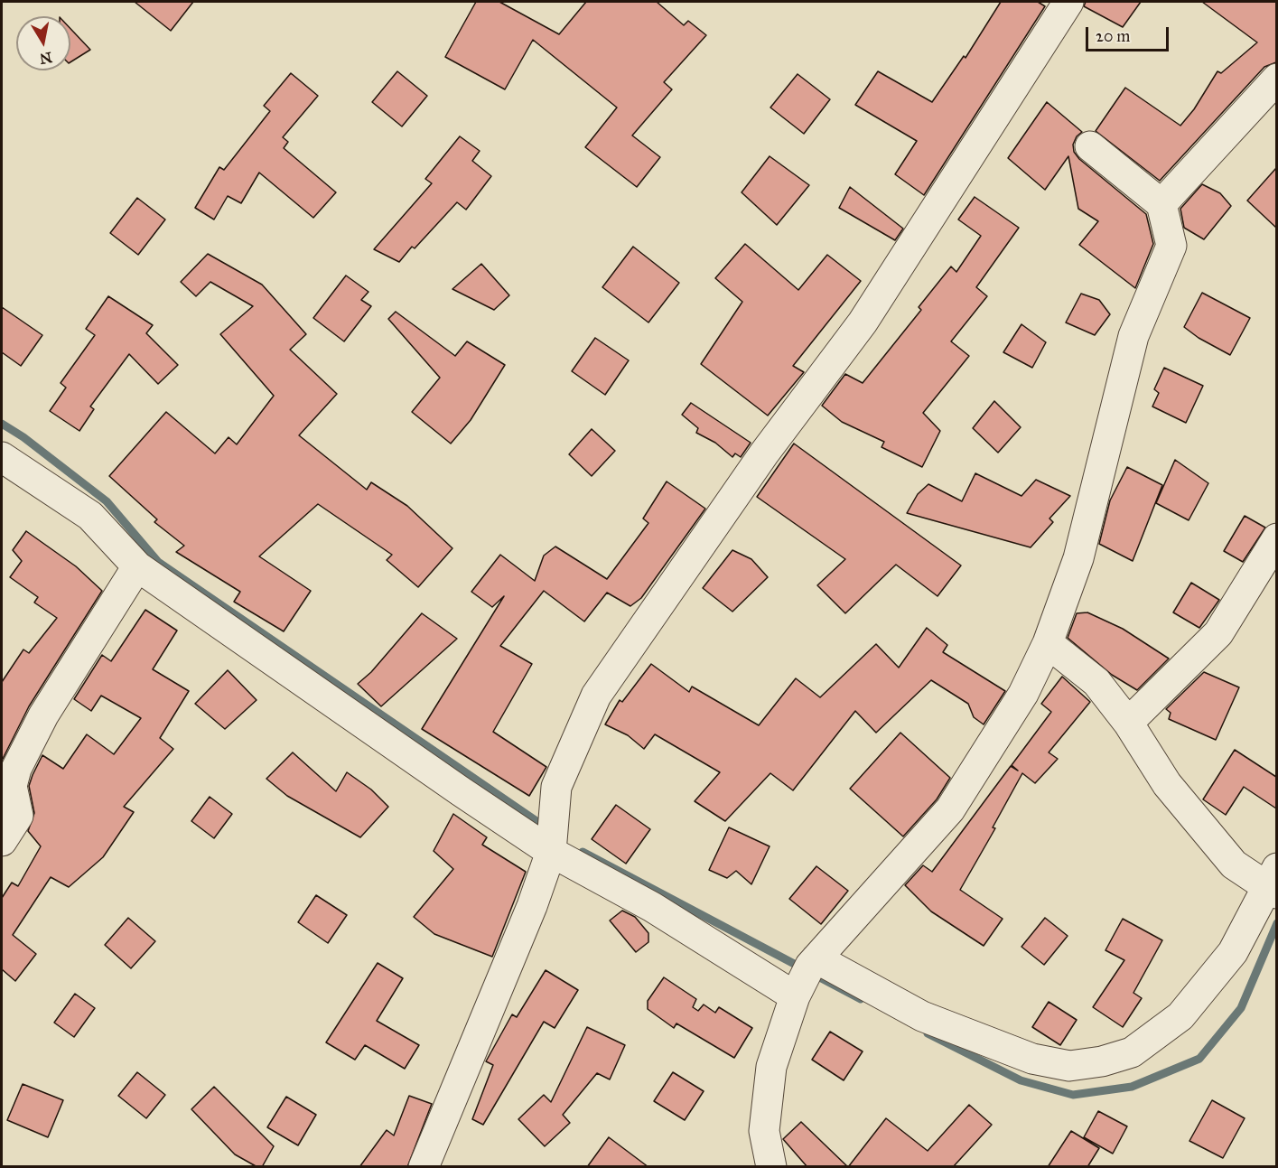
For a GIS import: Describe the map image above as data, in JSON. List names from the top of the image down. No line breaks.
{"scale_bar":"20 m","north":"bottom"}
